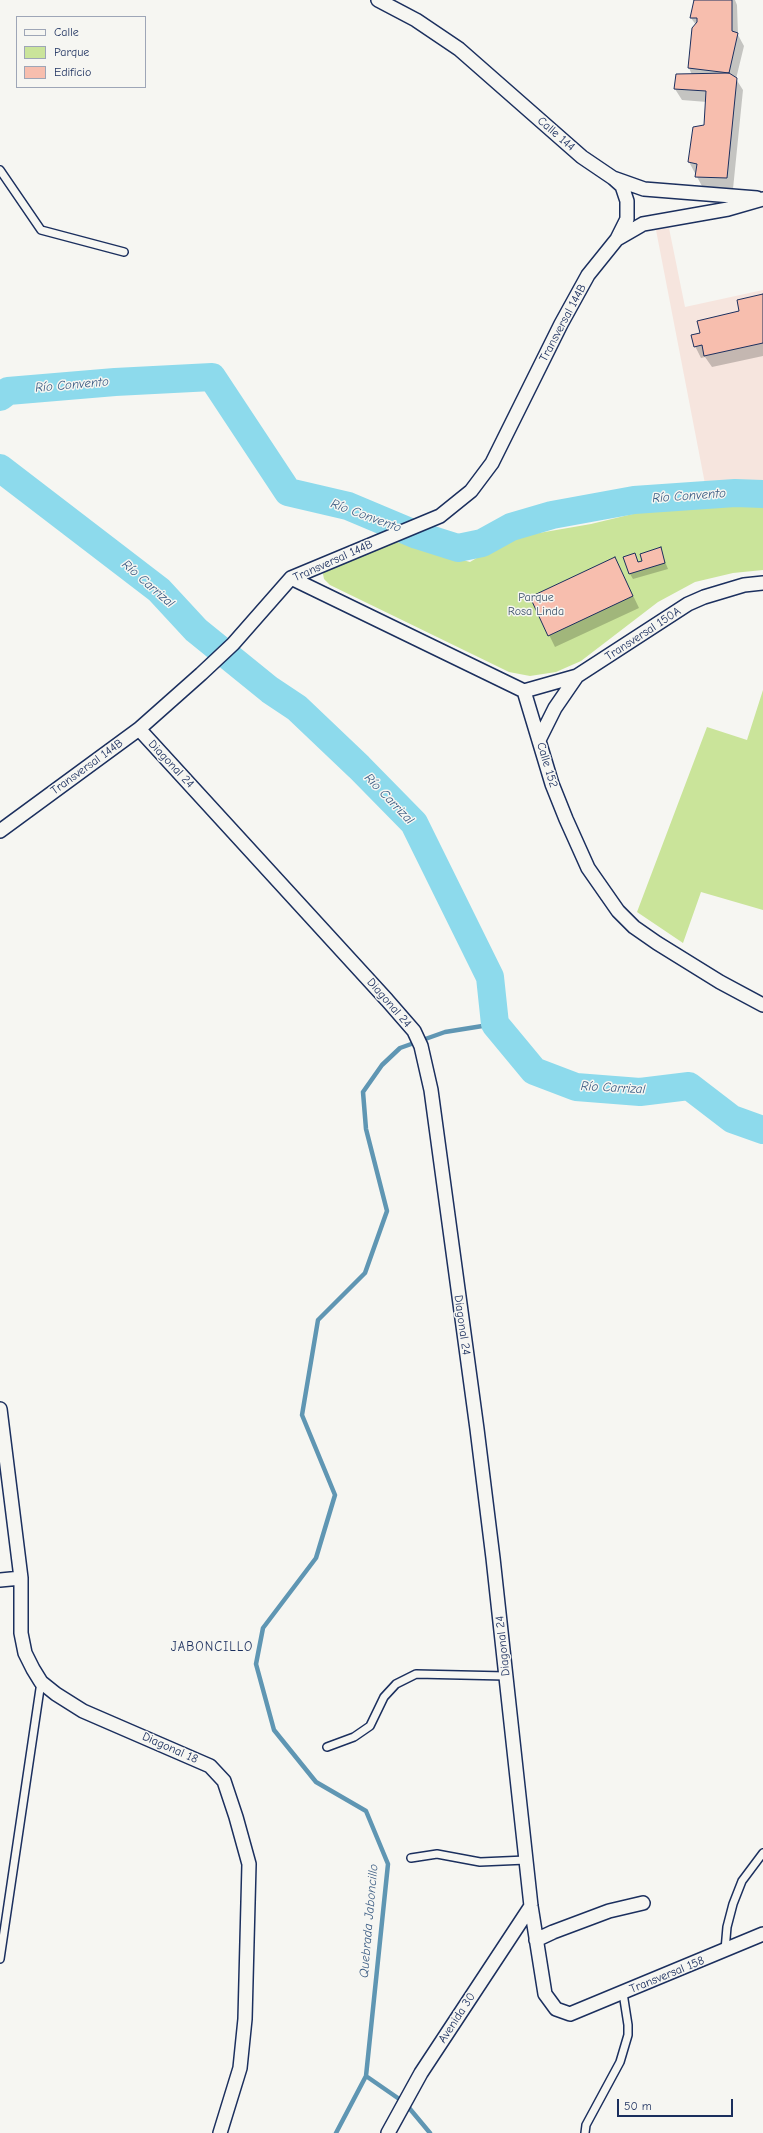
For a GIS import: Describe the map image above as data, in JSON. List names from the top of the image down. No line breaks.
{"streets":{"street":["Calle 144","Transversal 144B","Transversal 150A","Diagonal 24","Calle 152","Diagonal 18","Transversal 158","Avenida 30"]},"crossings":[["Calle 144","Transversal 144B"],["Transversal 144B","Diagonal 24"],["Transversal 150A","Calle 152"],["Diagonal 24","Transversal 158"],["Diagonal 24","Avenida 30"]],"districts":["JABONCILLO"],"water":["Río Convento","Río Carrizal","Quebrada Jaboncillo"],"parks":["Parque Rosa Linda"],"legend":["Calle","Parque","Edificio"],"scale_bar":"50 m"}
